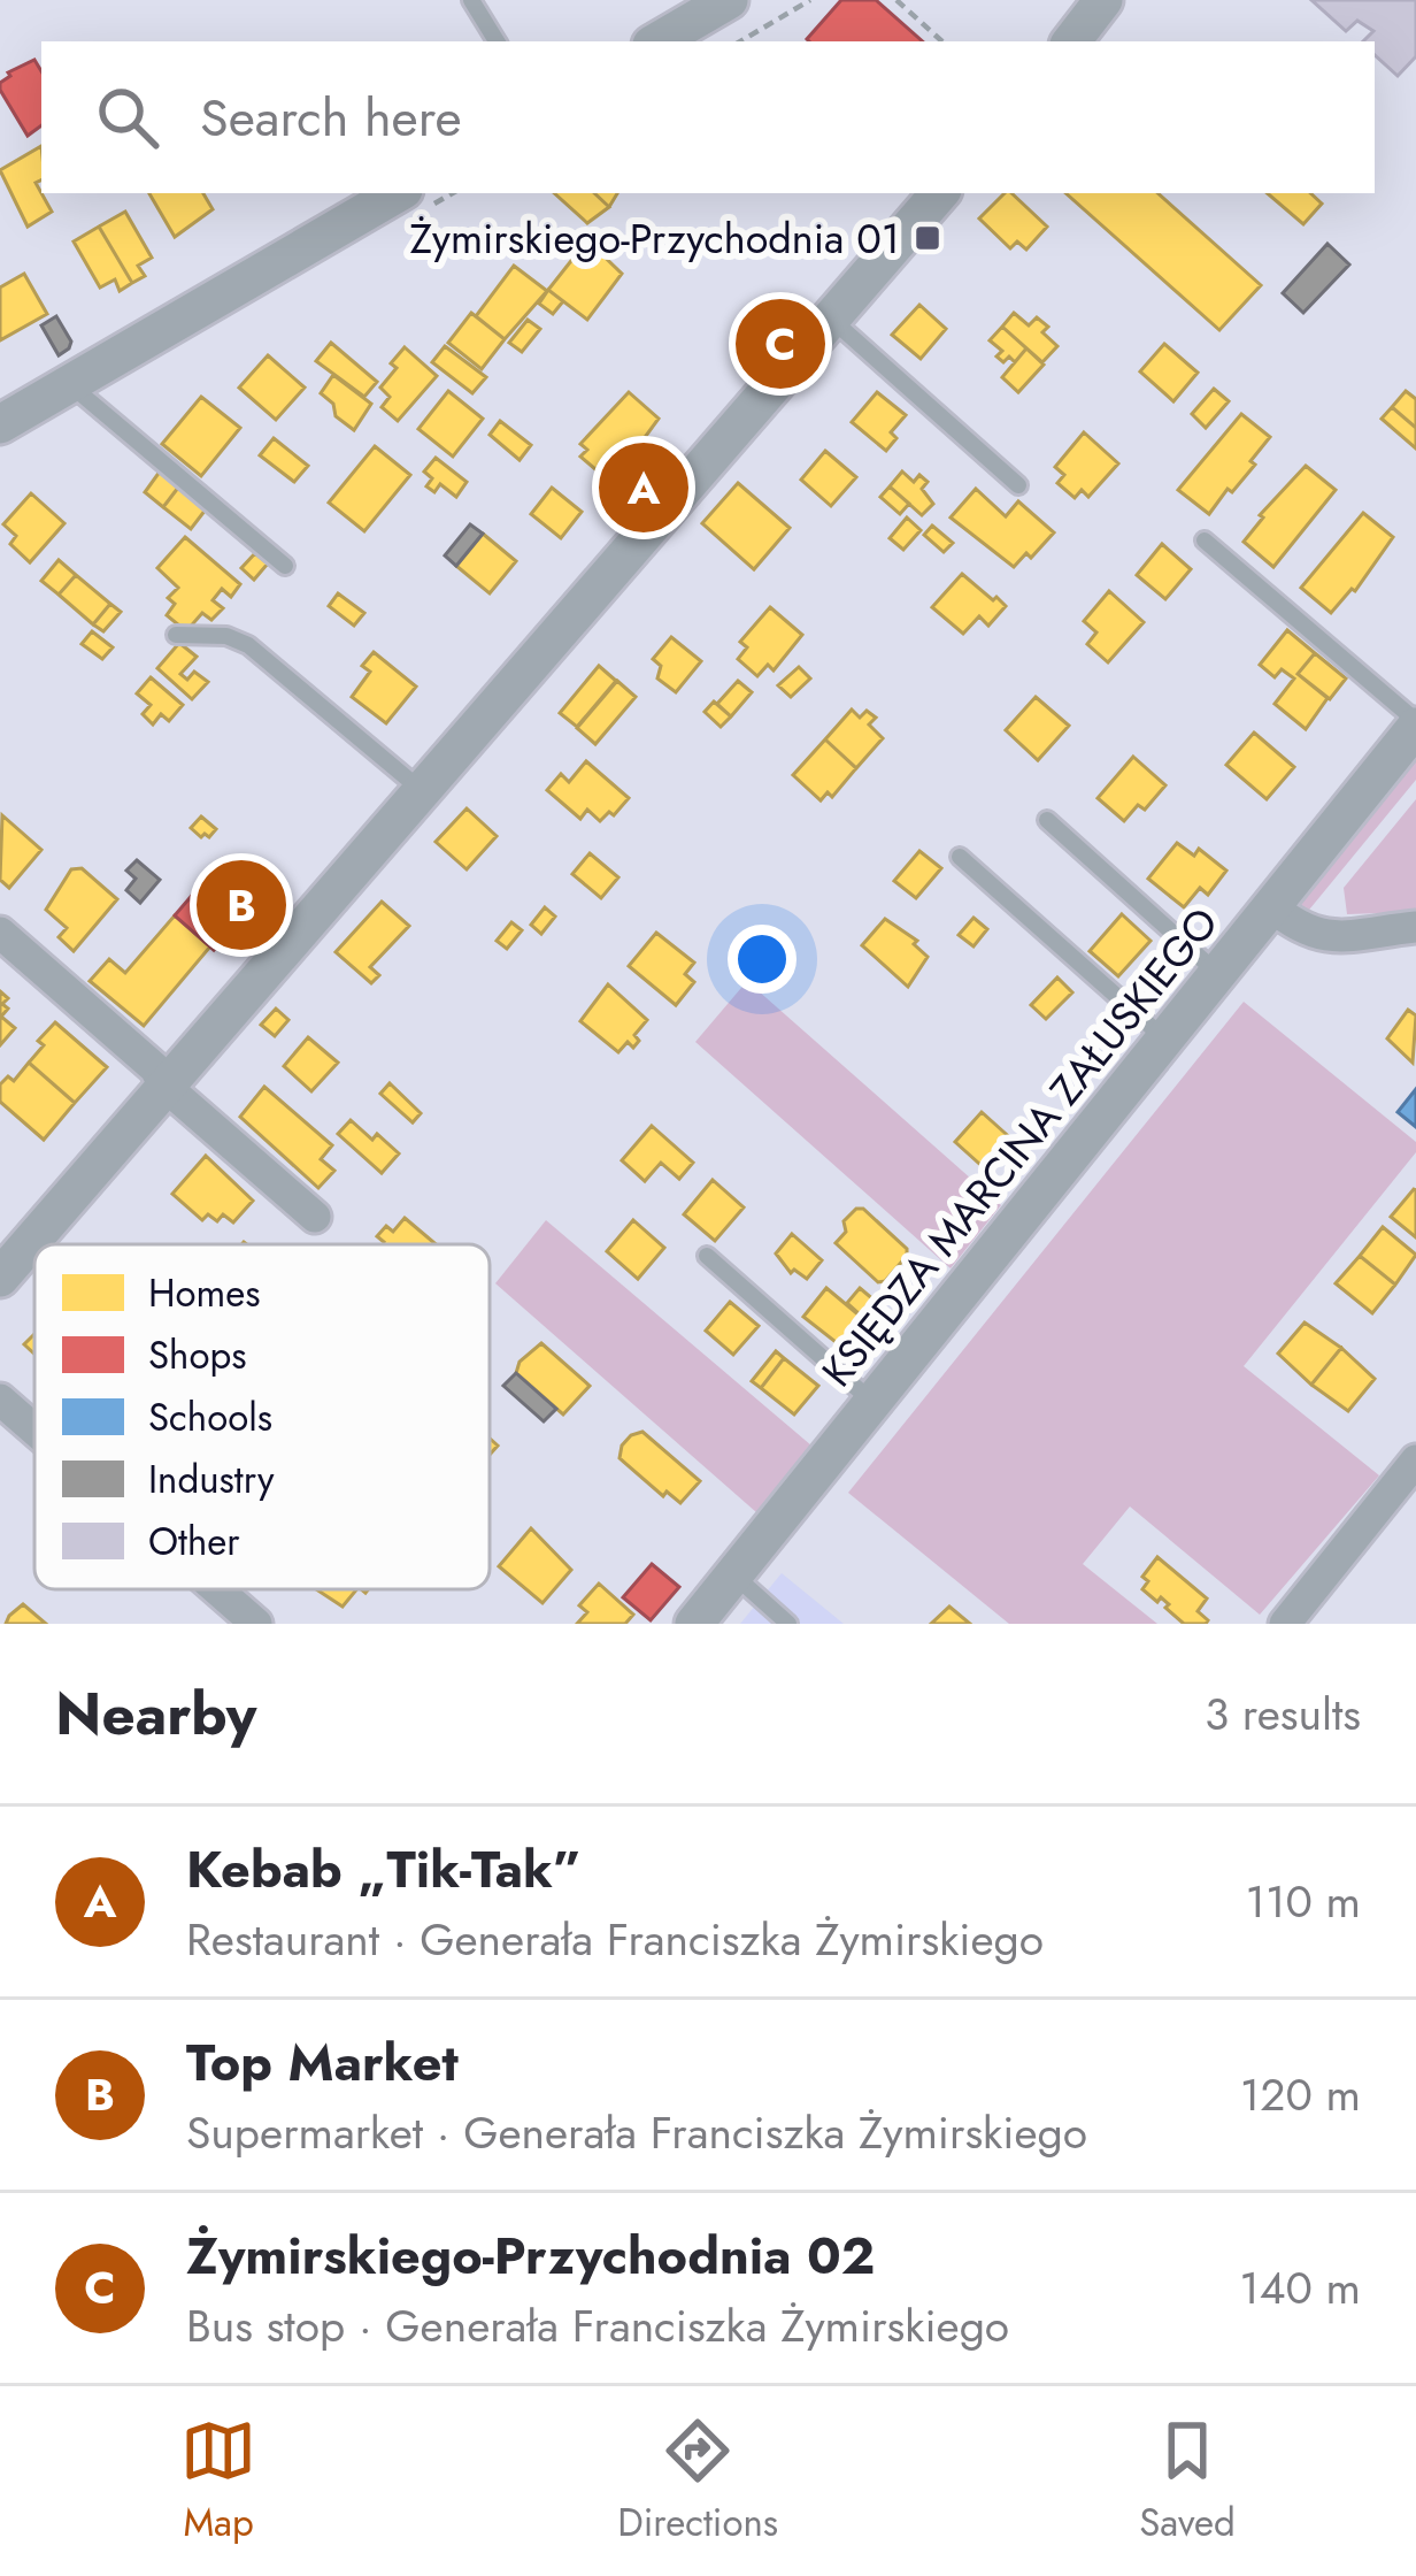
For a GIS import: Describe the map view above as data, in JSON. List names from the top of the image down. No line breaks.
{"streets":{"street":["KSIĘDZA MARCINA ZAŁUSKIEGO"]},"places":{"transit":["Żymirskiego-Przychodnia 01"]},"legend":["Homes","Shops","Schools","Industry","Other"],"page":{"search":"Search here","pins":["C","A","B"],"heading":["Nearby","3 results"],"list":[{"mark":"A","name":"Kebab „Tik-Tak”","note":"Restaurant · Generała Franciszka Żymirskiego","value":"110 m"},{"mark":"B","name":"Top Market","note":"Supermarket · Generała Franciszka Żymirskiego","value":"120 m"},{"mark":"C","name":"Żymirskiego-Przychodnia 02","note":"Bus stop · Generała Franciszka Żymirskiego","value":"140 m"}],"nav":["Map","Directions","Saved"]}}
